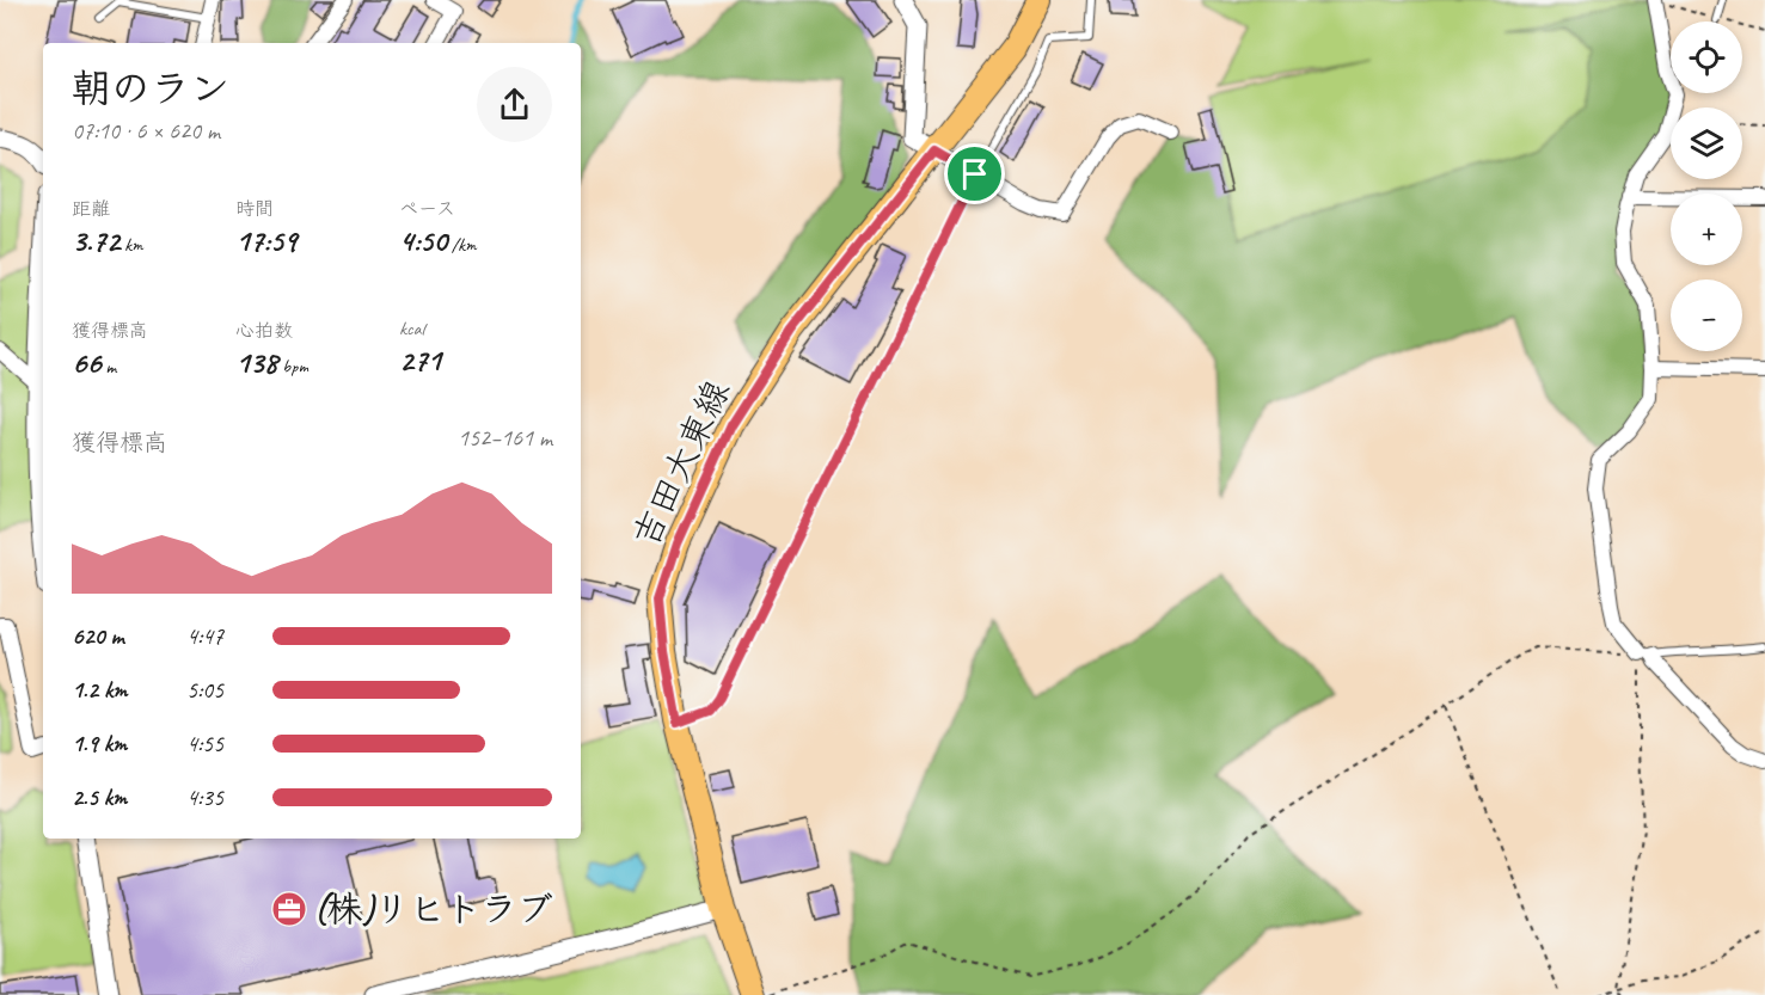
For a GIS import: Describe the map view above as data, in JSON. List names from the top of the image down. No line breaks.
{"streets":{"main road":["吉田大東線"]},"places":{"office":["(株)リヒトラブ"]},"page":{"map_buttons":["+","−"],"heading":["朝のラン","07:10 · 6 × 620 m"],"stats":[["距離","3.72 km"],["時間","17:59"],["ペース","4:50 /km"],["獲得標高","66 m"],["心拍数","138 bpm"],["kcal","271"]],"chart":["獲得標高","152–161 m"],"list":[{"name":"620 m","note":"4:47"},{"name":"1.2 km","note":"5:05"},{"name":"1.9 km","note":"4:55"},{"name":"2.5 km","note":"4:35"}]}}
